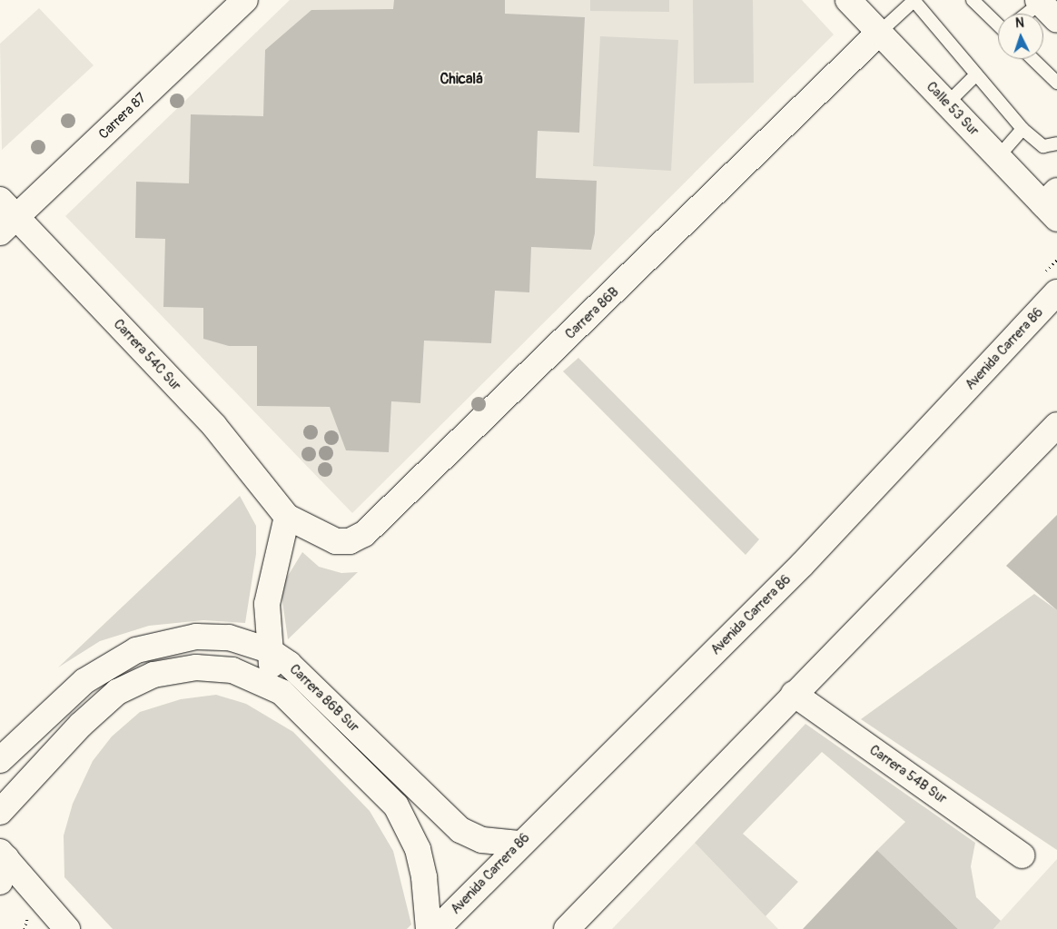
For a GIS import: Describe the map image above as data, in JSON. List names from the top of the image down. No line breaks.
{"streets":{"street":["Calle 53 Sur","Carrera 87","Carrera 86B","Avenida Carrera 86","Carrera 54C Sur","Carrera 86B Sur","Carrera 54B Sur"]},"crossings":[["Calle 53 Sur","Carrera 86B"],["Carrera 87","Carrera 54C Sur"],["Carrera 86B","Carrera 54C Sur"],["Avenida Carrera 86","Carrera 86B Sur"]],"districts":["Chicalá"],"north":"top"}
